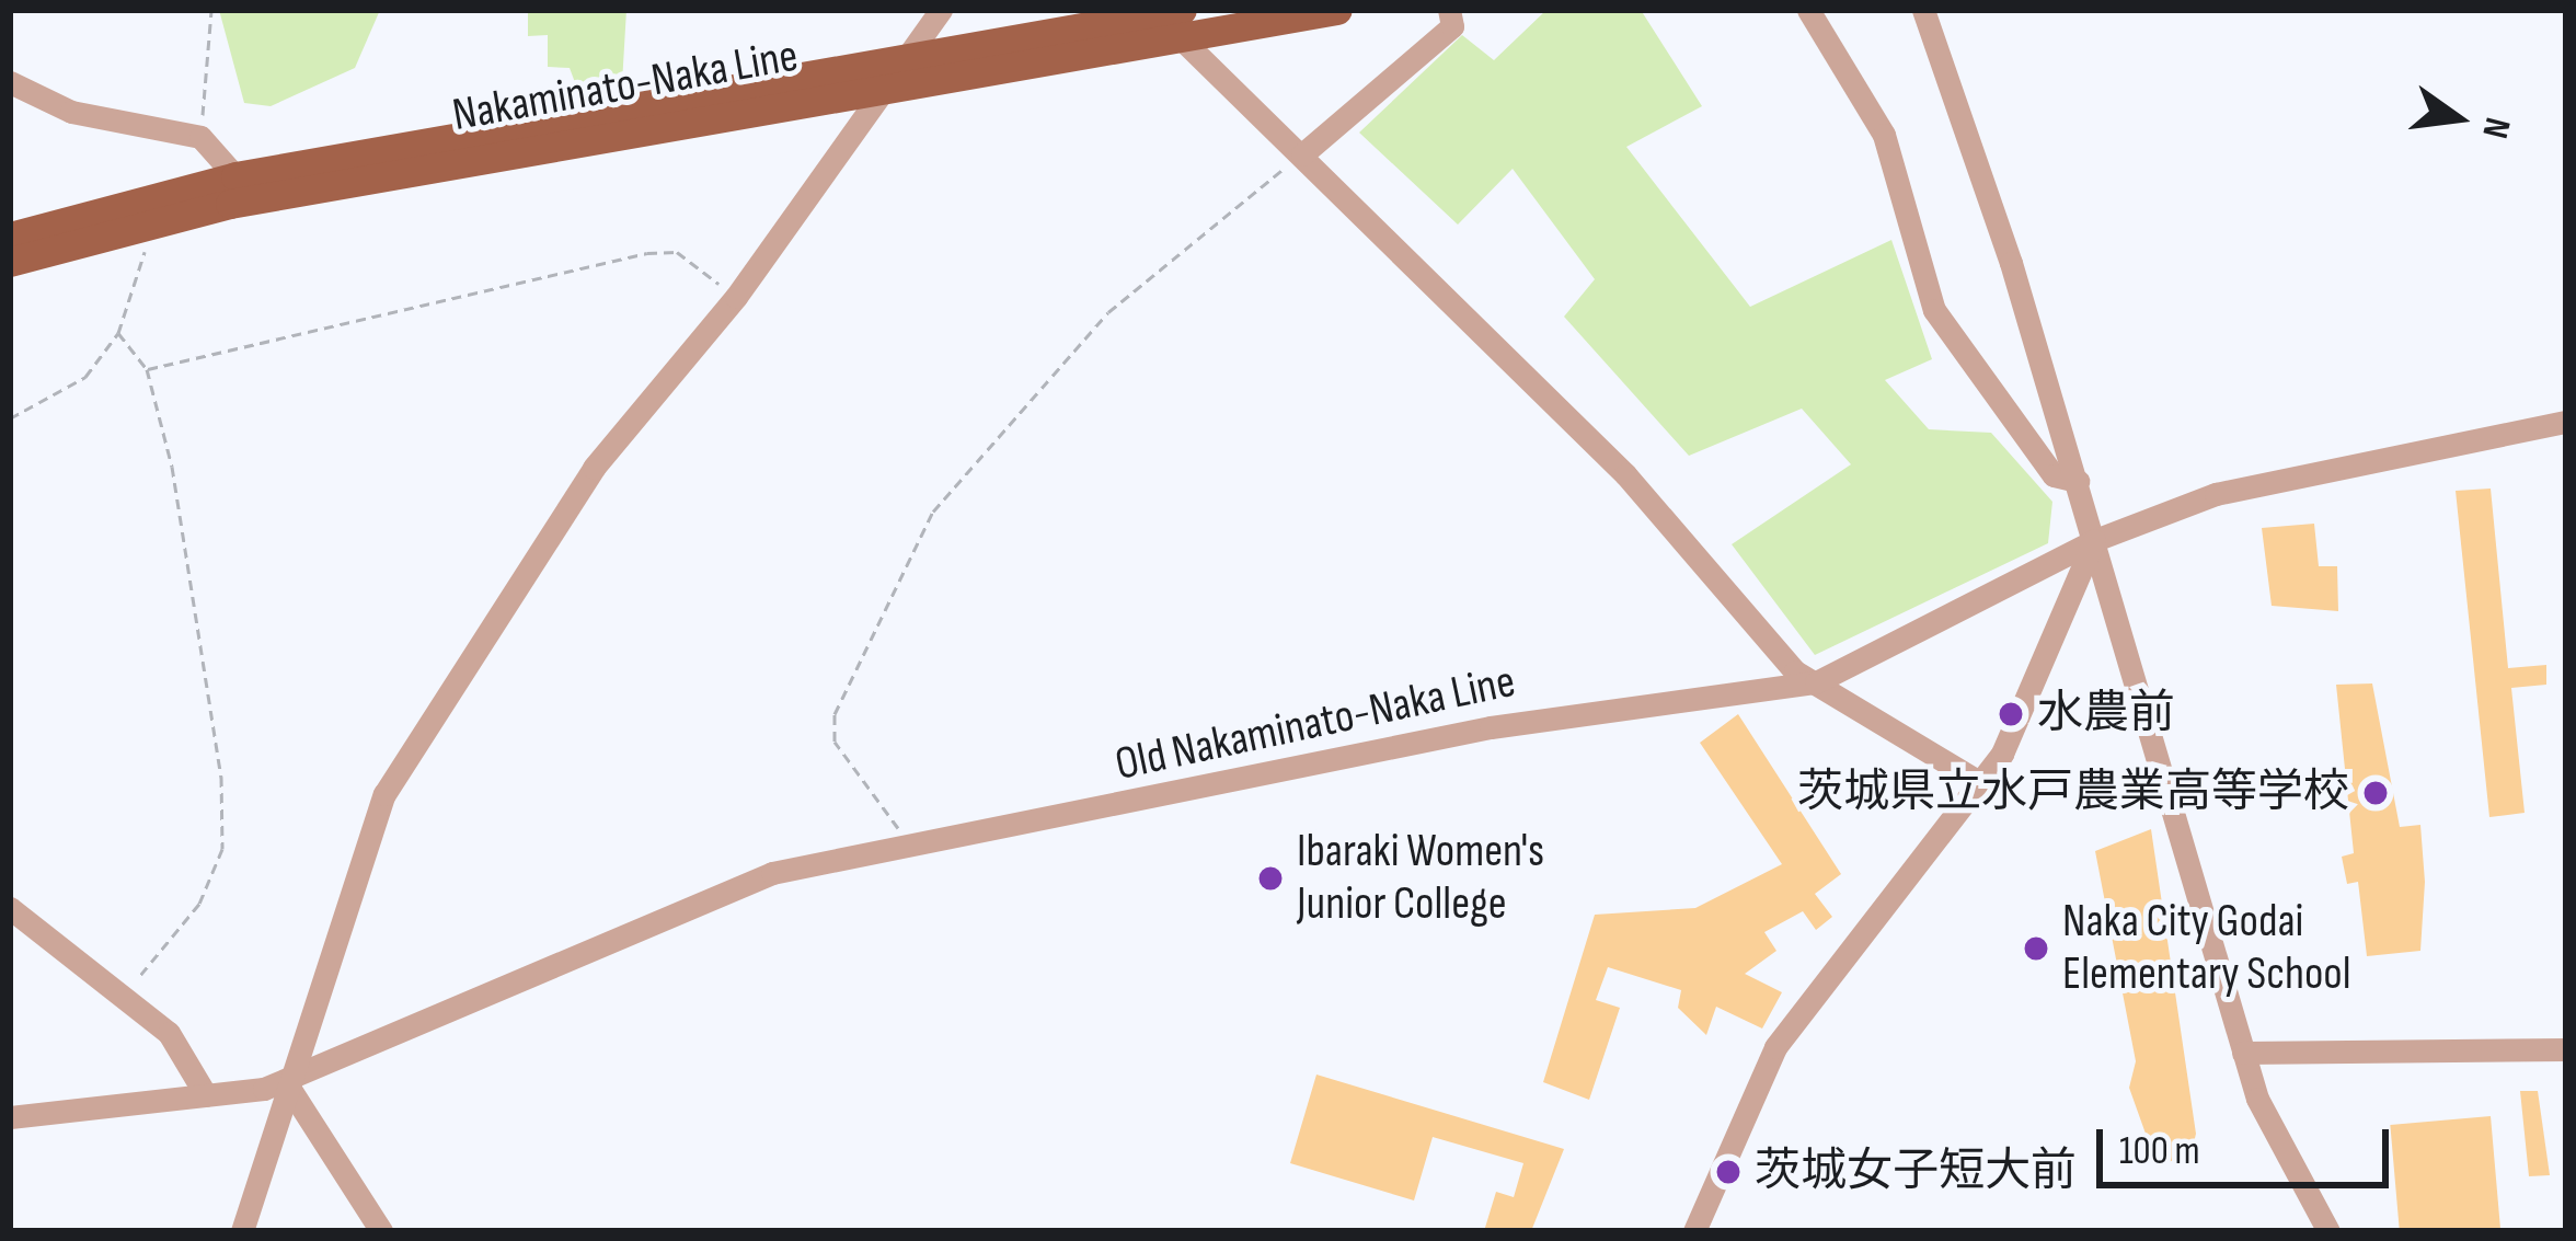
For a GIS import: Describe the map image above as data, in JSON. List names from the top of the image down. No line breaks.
{"streets":{"main road":["Nakaminato-Naka Line"],"street":["Old Nakaminato-Naka Line"]},"places":["水農前","茨城県立水戸農業高等学校","Ibaraki Women's Junior College","Naka City Godai Elementary School","茨城女子短大前"],"scale_bar":"100 m","north":"right"}
